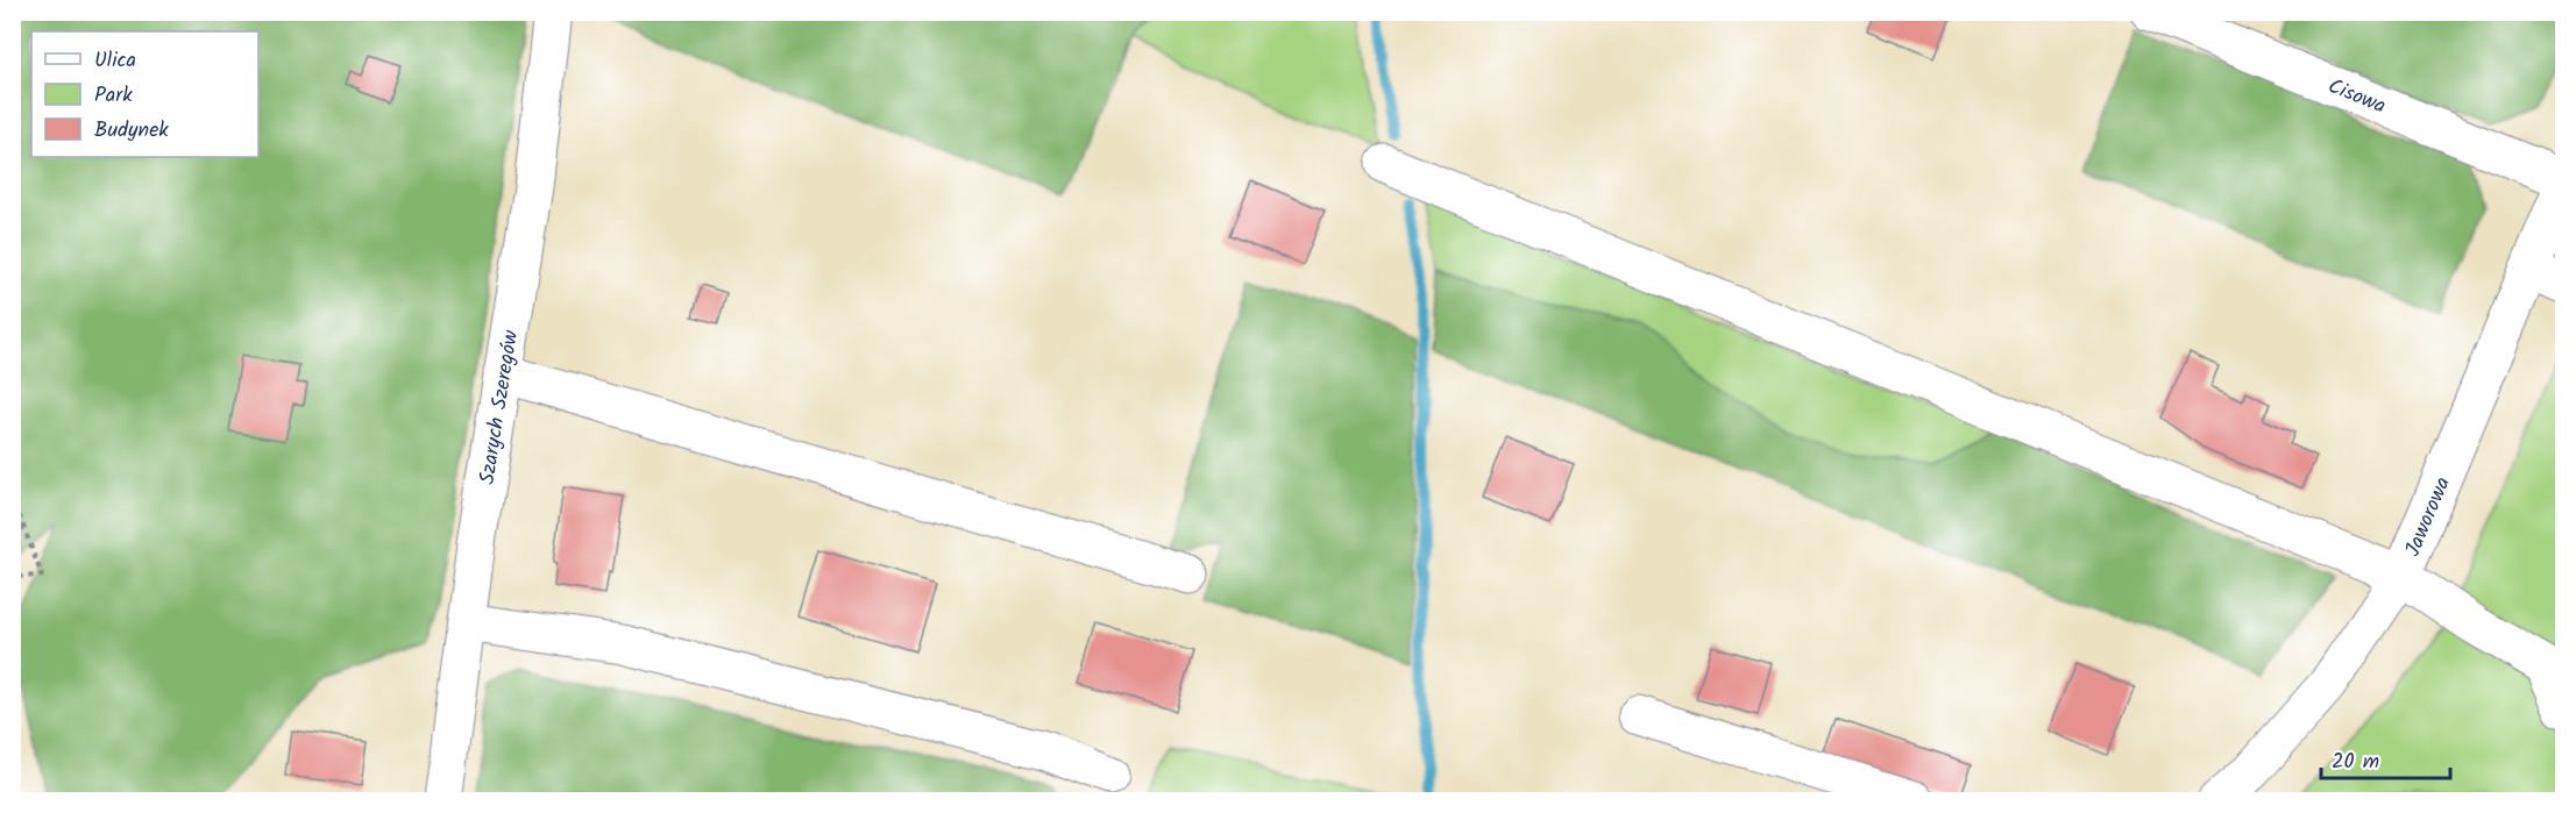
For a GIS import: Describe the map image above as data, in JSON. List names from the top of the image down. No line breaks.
{"streets":{"street":["Cisowa","Szarych Szeregów","Jaworowa"]},"legend":["Ulica","Park","Budynek"],"scale_bar":"20 m"}
